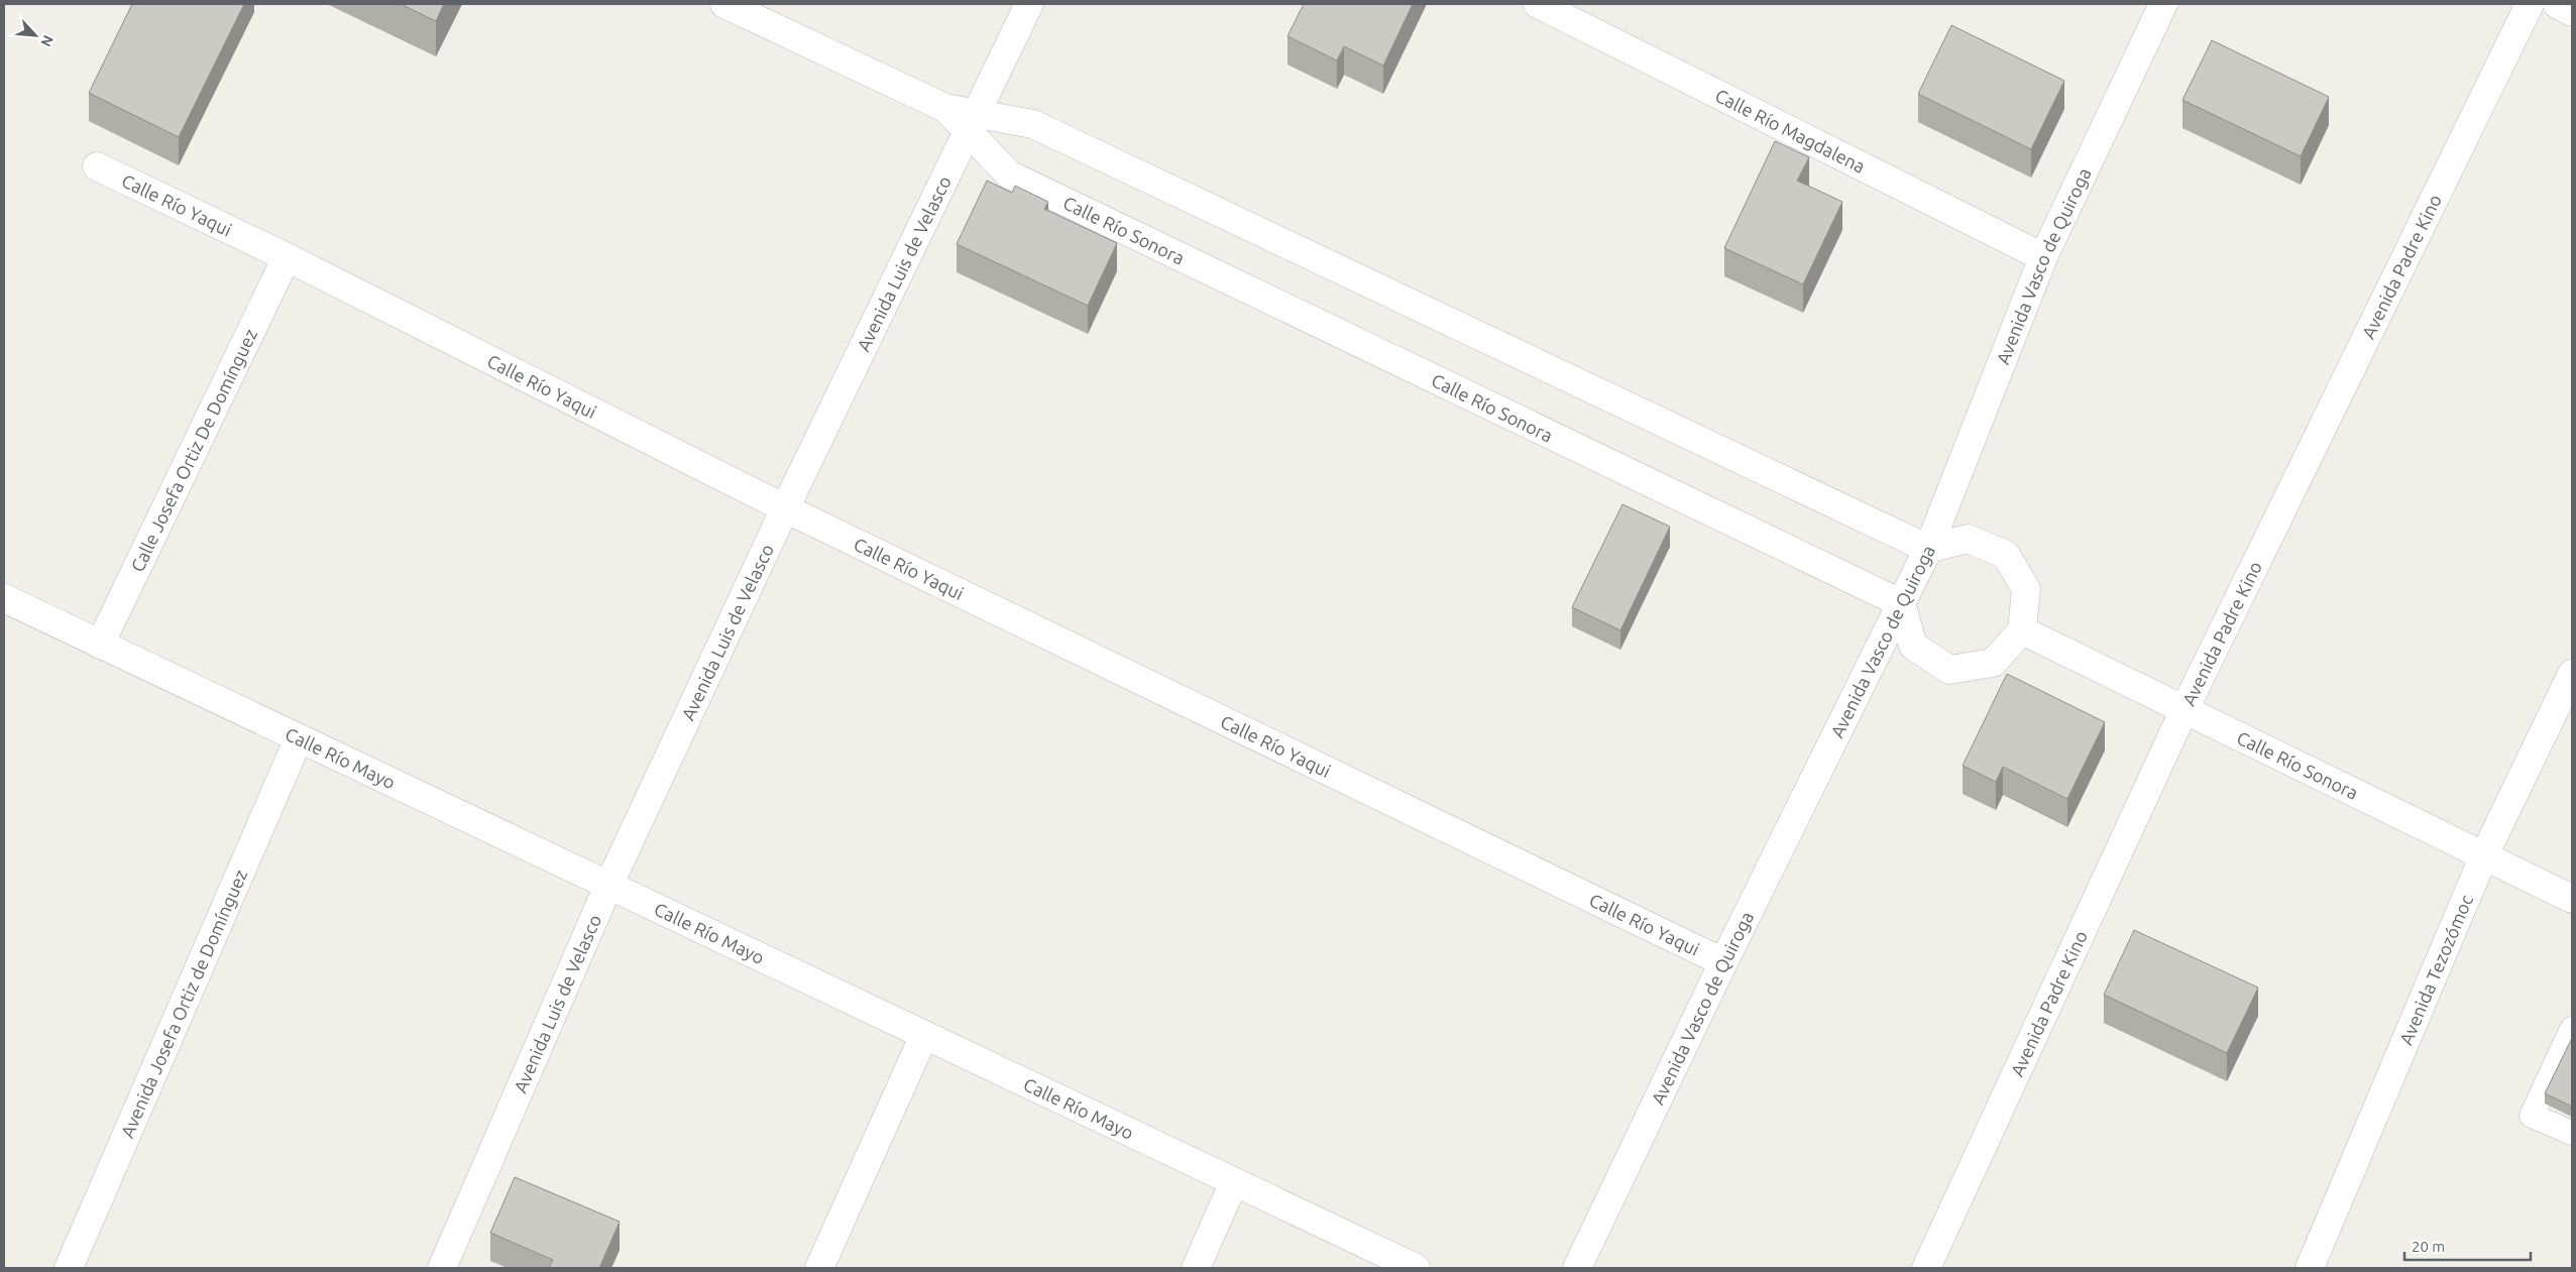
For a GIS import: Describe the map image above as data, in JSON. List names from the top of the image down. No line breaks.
{"streets":{"street":["Calle Río Magdalena","Calle Río Yaqui","Calle Río Sonora","Avenida Luis de Velasco","Avenida Vasco de Quiroga","Avenida Padre Kino","Calle Josefa Ortiz De Domínguez","Calle Río Mayo","Avenida Tezozómoc","Avenida Josefa Ortiz de Domínguez"]},"crossings":[["Calle Río Magdalena","Avenida Vasco de Quiroga"],["Calle Río Yaqui","Avenida Luis de Velasco"],["Calle Río Yaqui","Avenida Vasco de Quiroga"],["Calle Río Yaqui","Calle Josefa Ortiz De Domínguez"],["Calle Río Sonora","Avenida Luis de Velasco"],["Calle Río Sonora","Avenida Vasco de Quiroga"],["Calle Río Sonora","Avenida Padre Kino"],["Calle Río Sonora","Avenida Tezozómoc"],["Avenida Luis de Velasco","Calle Río Mayo"],["Calle Josefa Ortiz De Domínguez","Calle Río Mayo"],["Calle Río Mayo","Avenida Josefa Ortiz de Domínguez"]],"scale_bar":"20 m","north":"bottom right"}
